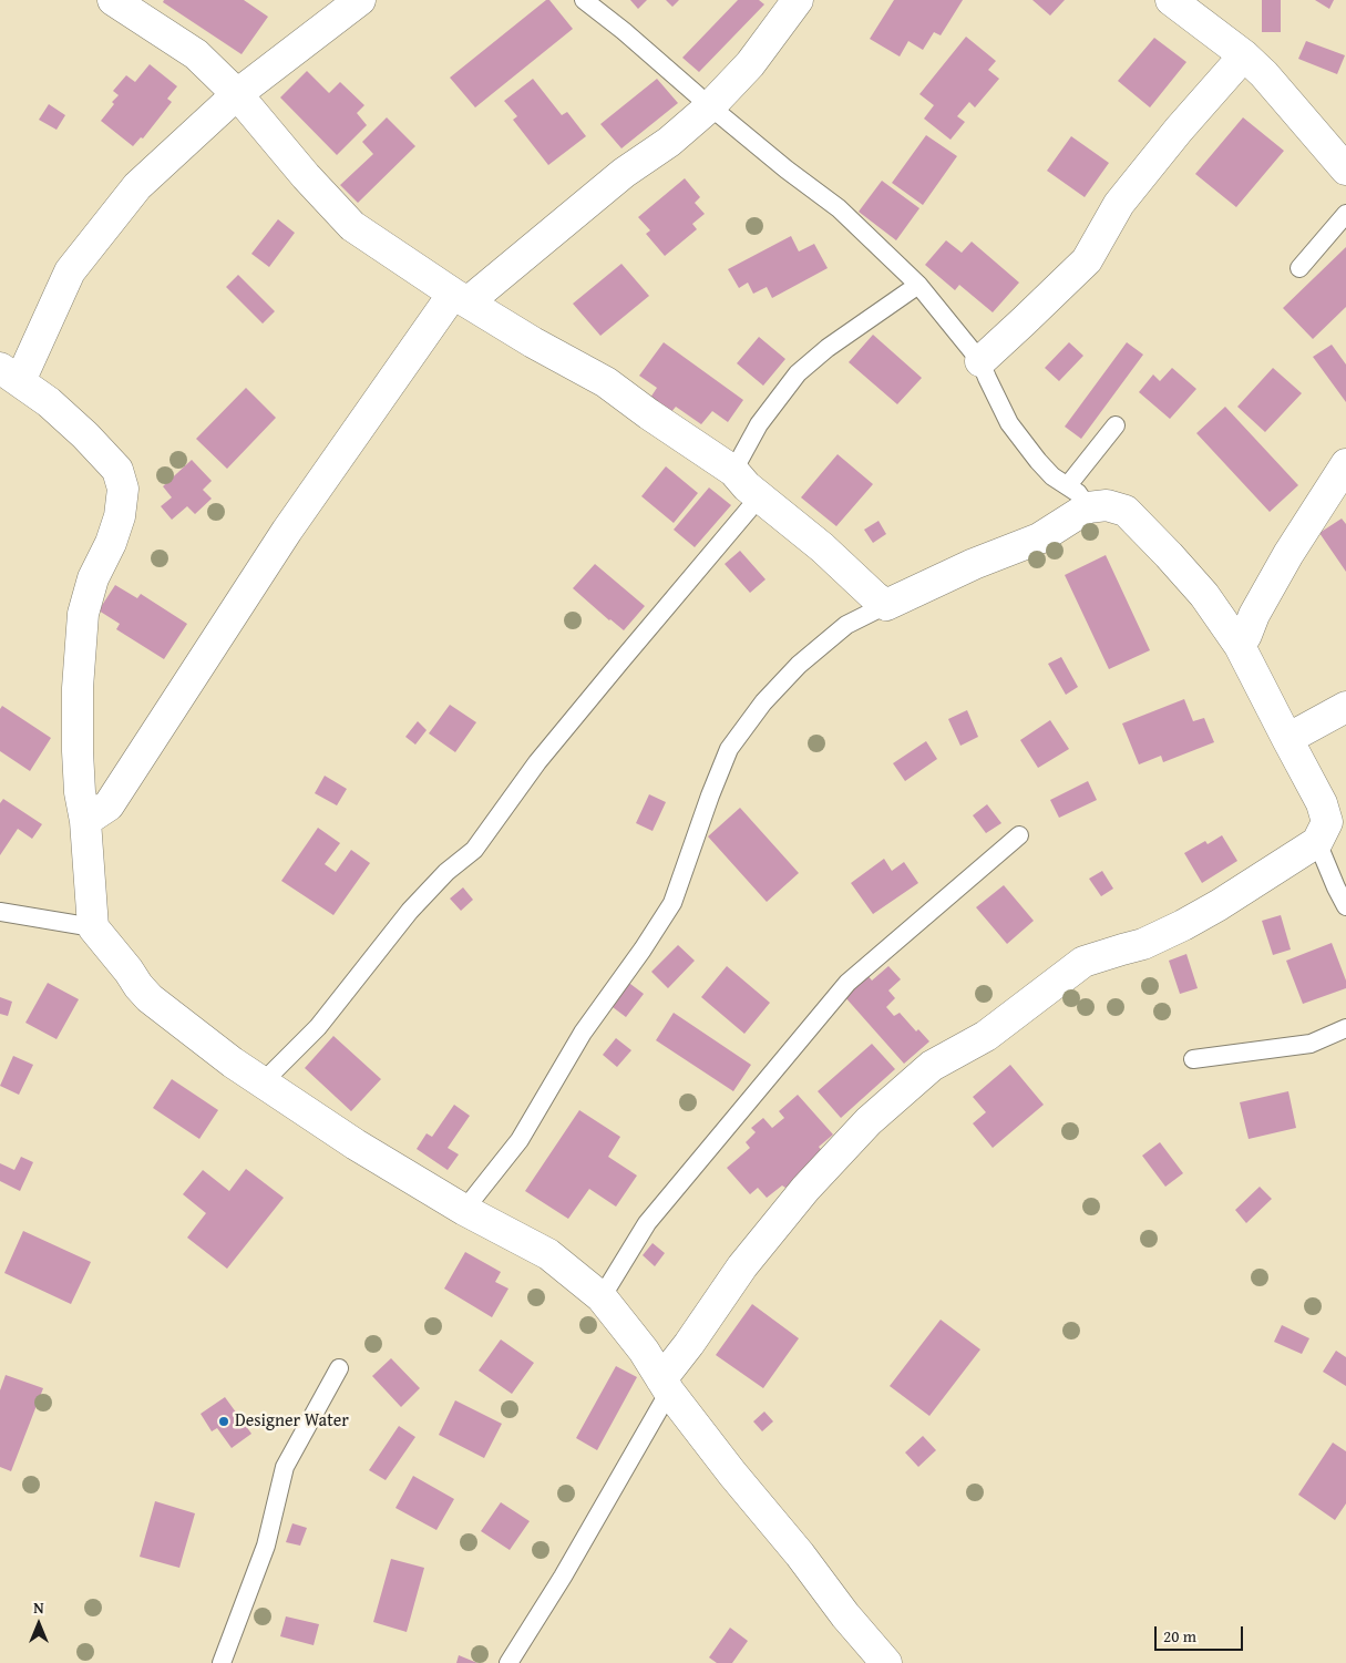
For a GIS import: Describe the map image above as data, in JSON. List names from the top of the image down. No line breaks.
{"places":["Designer Water"],"scale_bar":"20 m","north":"top"}
